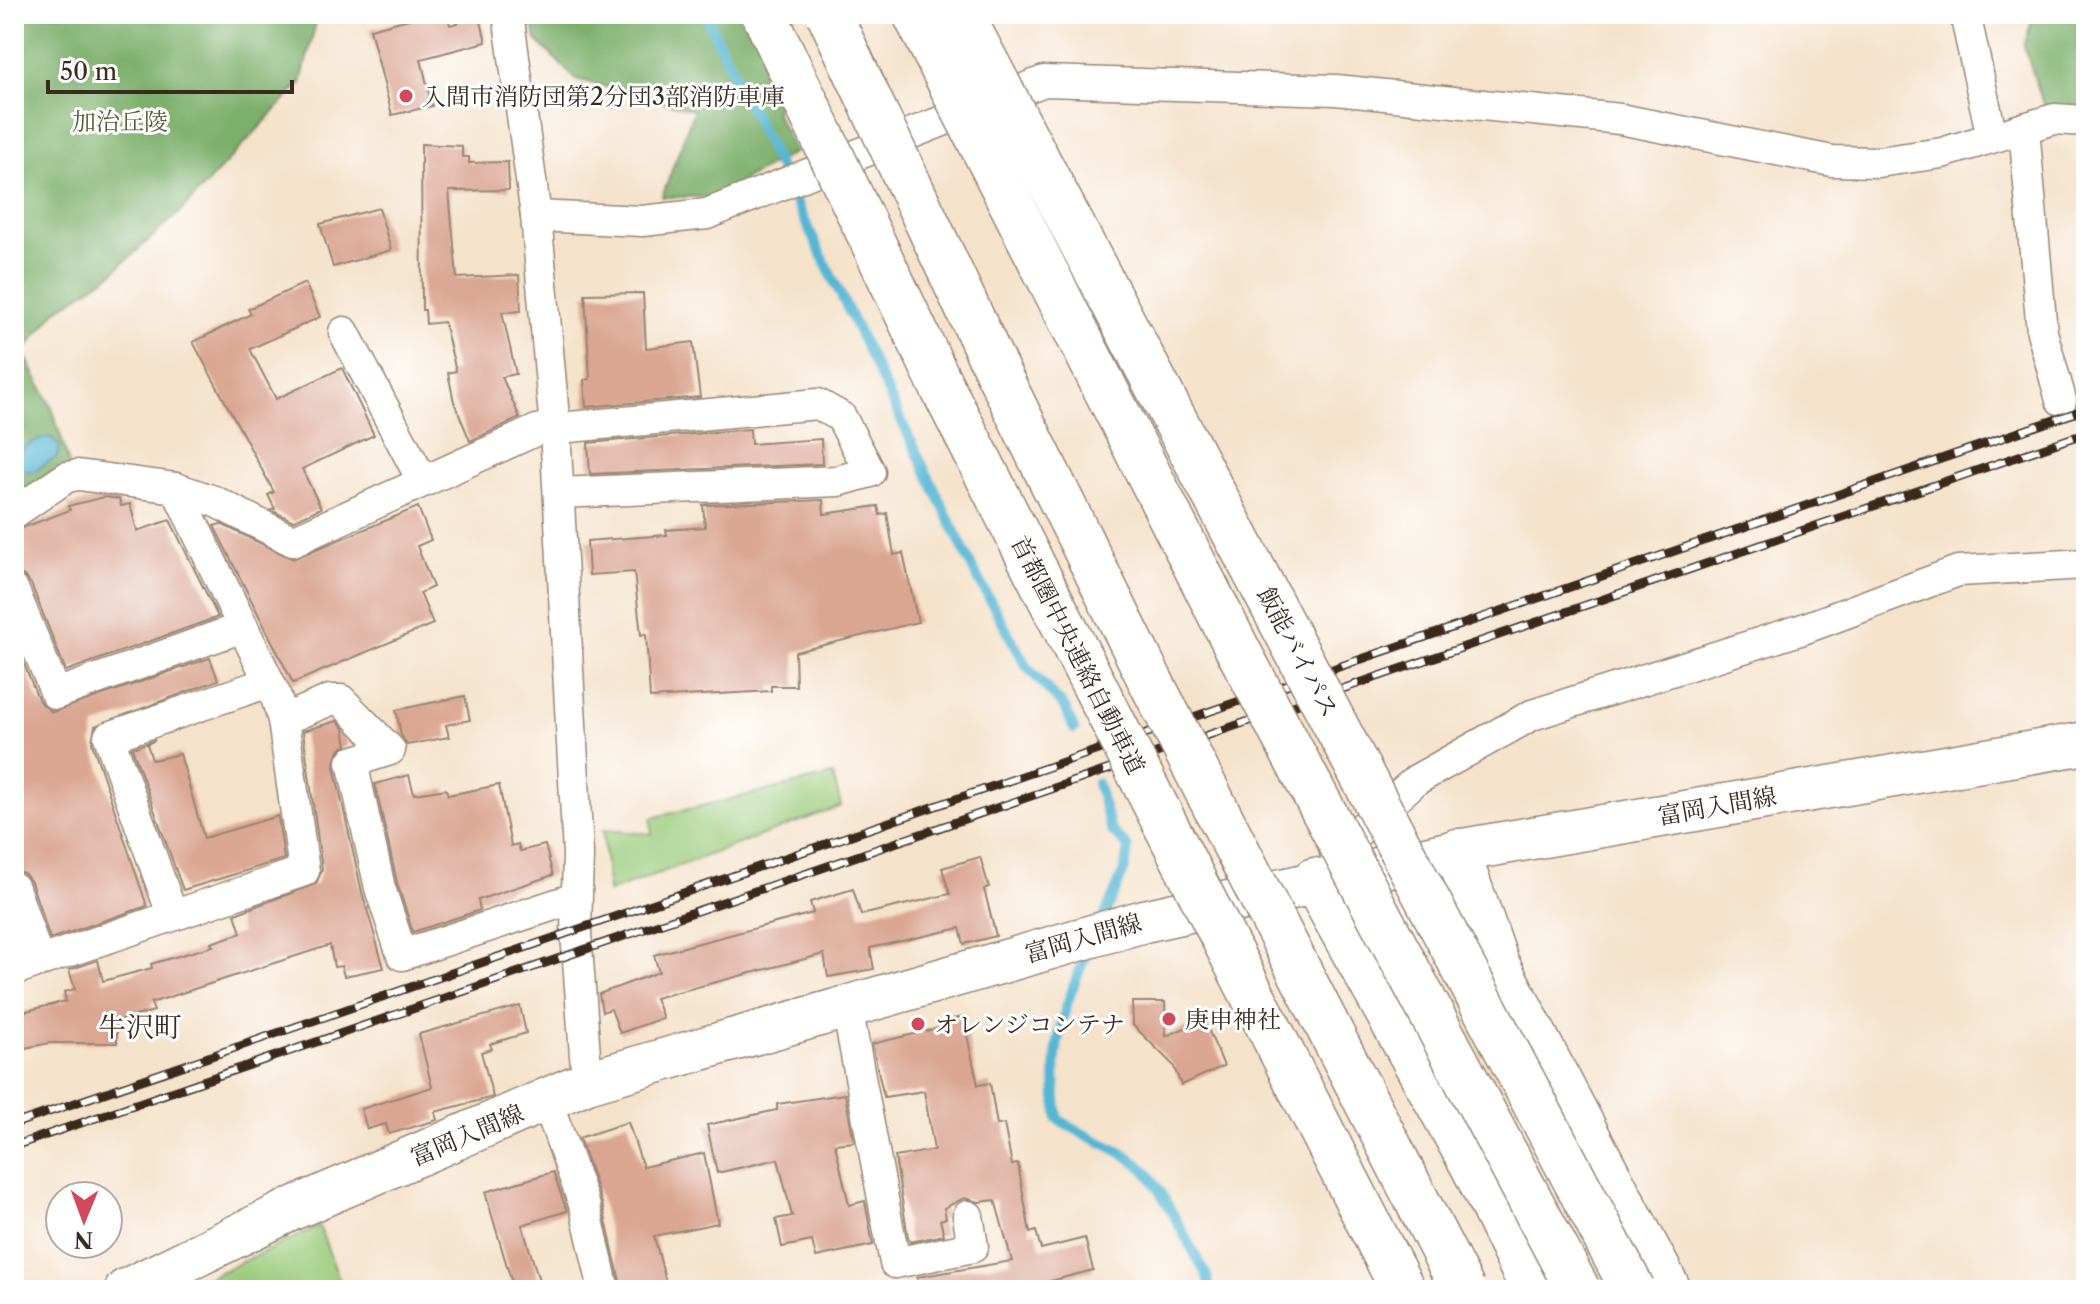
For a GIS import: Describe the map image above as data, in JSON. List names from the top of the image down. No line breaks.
{"streets":{"highway":["飯能バイパス","首都圏中央連絡自動車道"],"main road":["富岡入間線"]},"districts":["牛沢町"],"parks":["加治丘陵"],"places":["入間市消防団第2分団3部消防車庫","庚申神社","オレンジコンテナ"],"scale_bar":"50 m","north":"bottom"}
